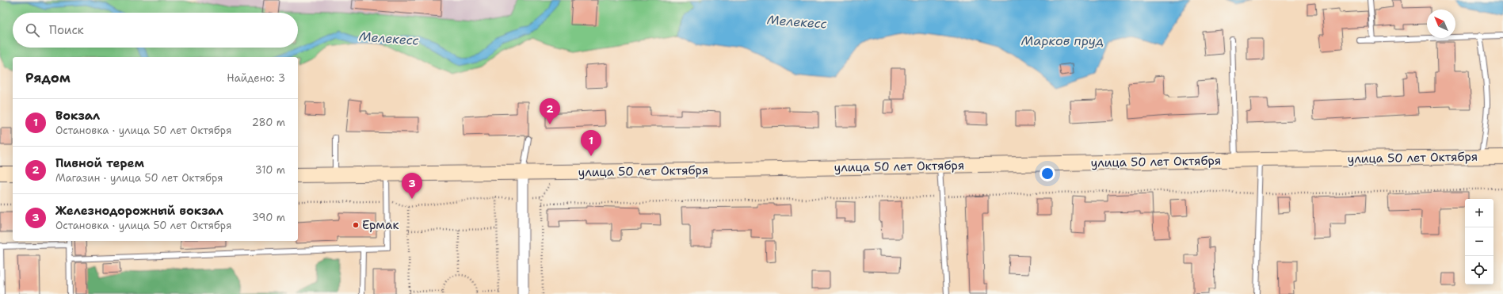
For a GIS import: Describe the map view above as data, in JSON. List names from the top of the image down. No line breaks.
{"streets":{"main road":["улица 50 лет Октября"]},"water":["Мелекесс","Марков пруд"],"places":["Ермак"],"north":"top left","page":{"search":"Поиск","heading":["Рядом","Найдено: 3"],"pins":["2","1","3"],"list":[{"mark":"1","name":"Вокзал","note":"Остановка · улица 50 лет Октября","value":"280 m"},{"mark":"2","name":"Пивной терем","note":"Магазин · улица 50 лет Октября","value":"310 m"},{"mark":"3","name":"Железнодорожный вокзал","note":"Остановка · улица 50 лет Октября","value":"390 m"}],"map_buttons":["+","−"]}}
